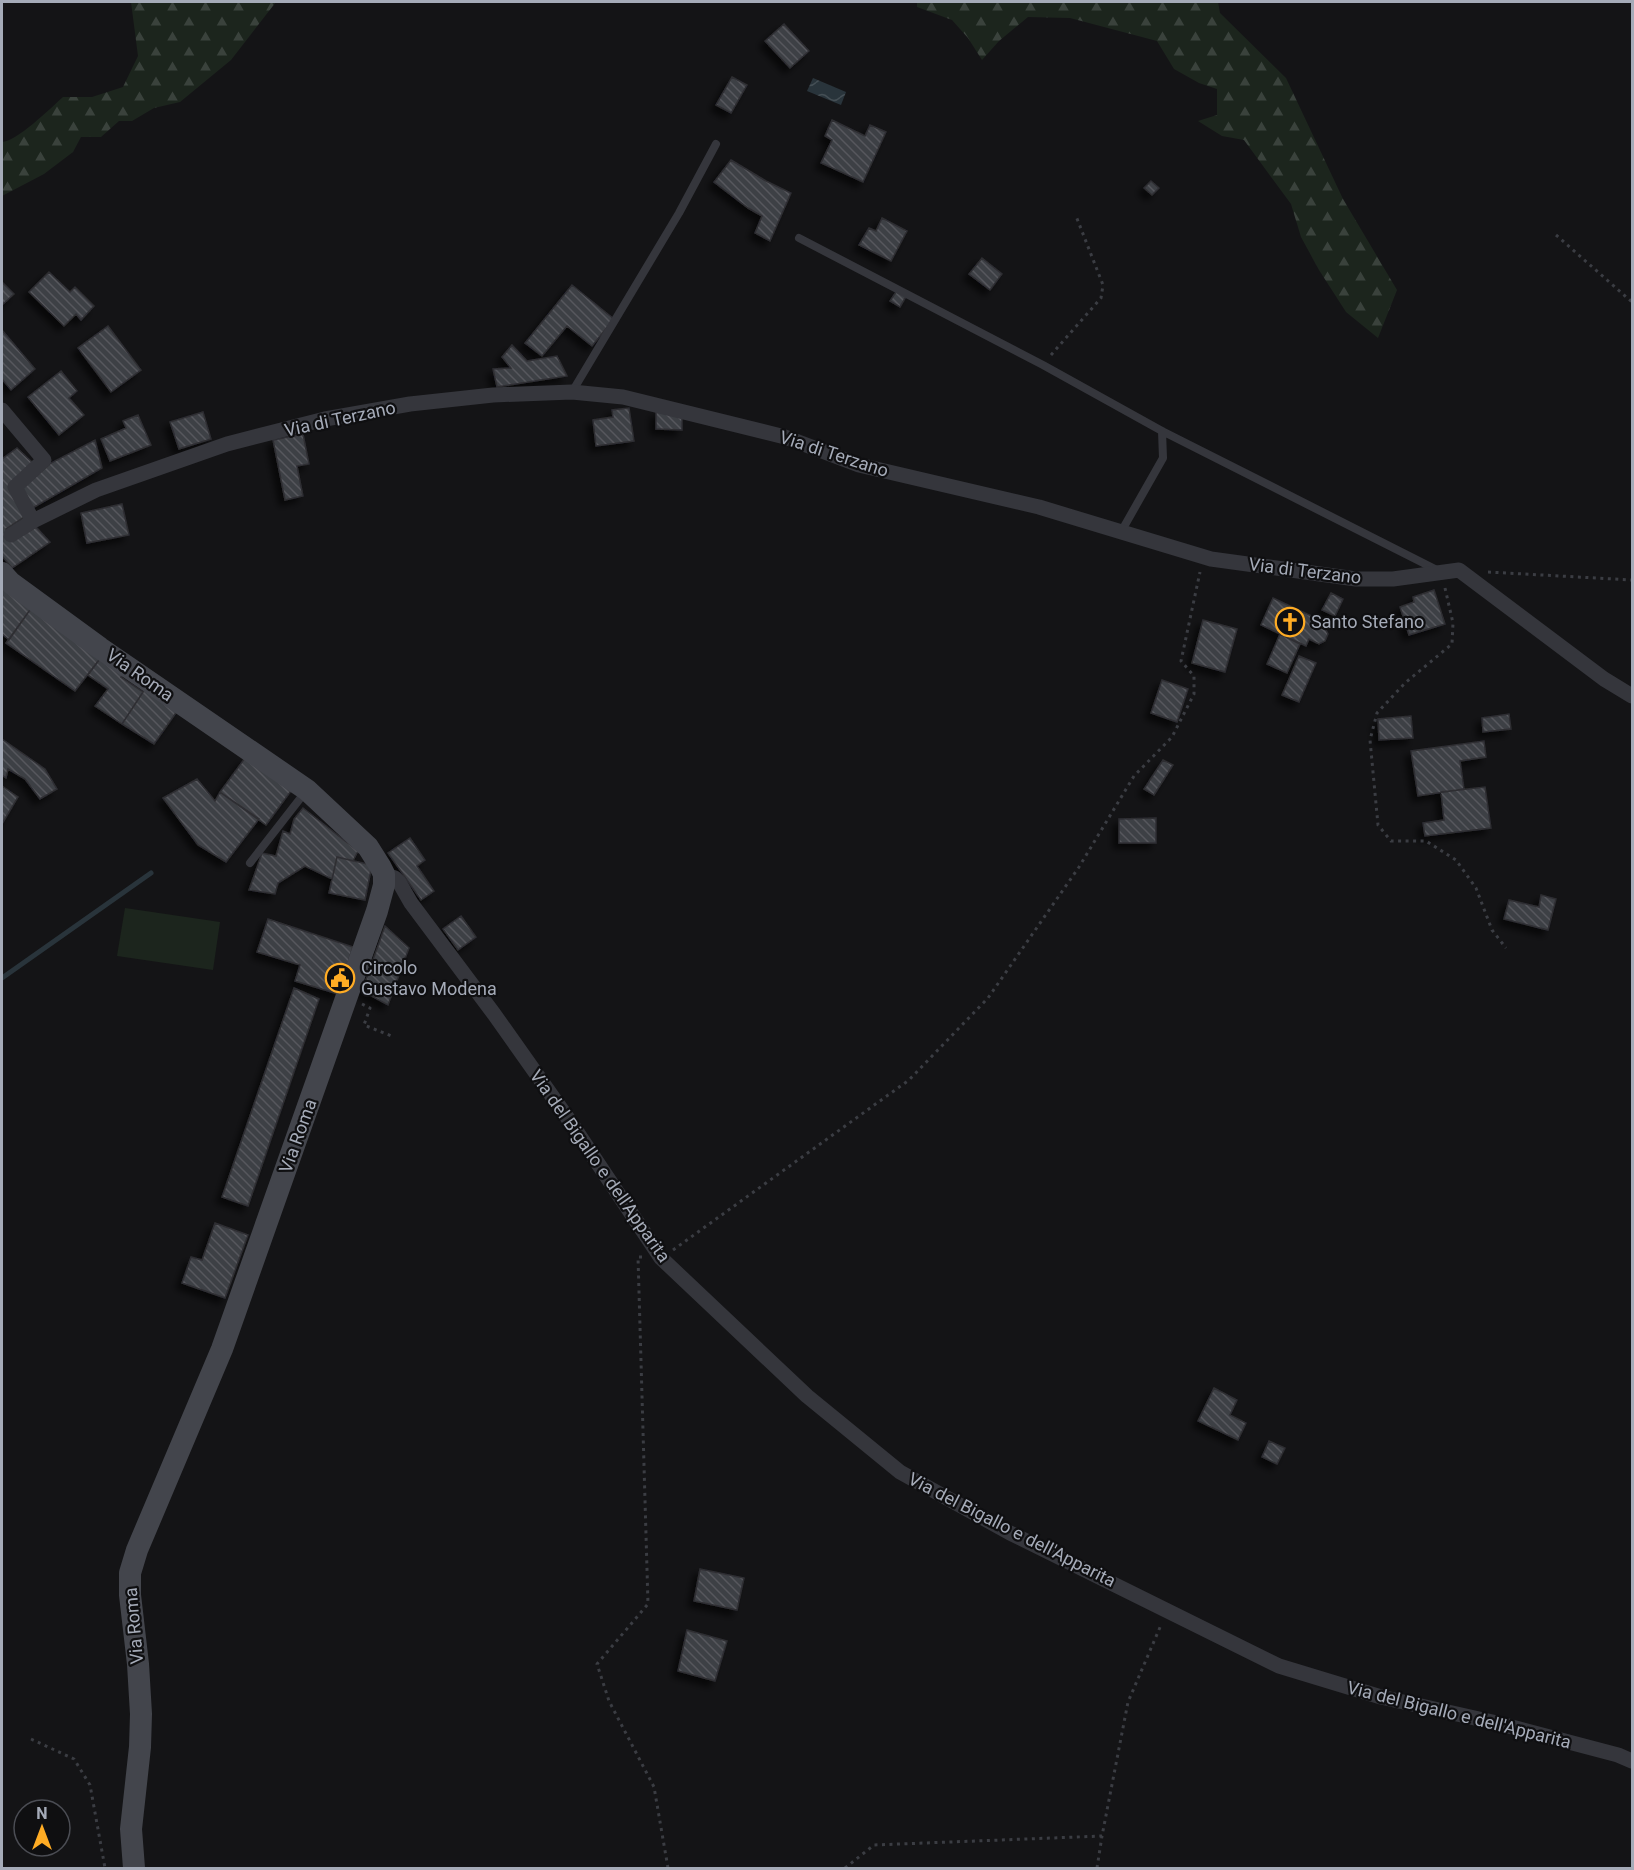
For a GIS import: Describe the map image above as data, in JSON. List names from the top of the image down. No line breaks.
{"streets":{"main road":["Via Roma"],"street":["Via di Terzano","Via del Bigallo e dell'Apparita"]},"crossings":[["Via Roma","Via del Bigallo e dell'Apparita"]],"places":{"church":["Santo Stefano"],"public building":["Circolo Gustavo Modena"]},"north":"top"}
